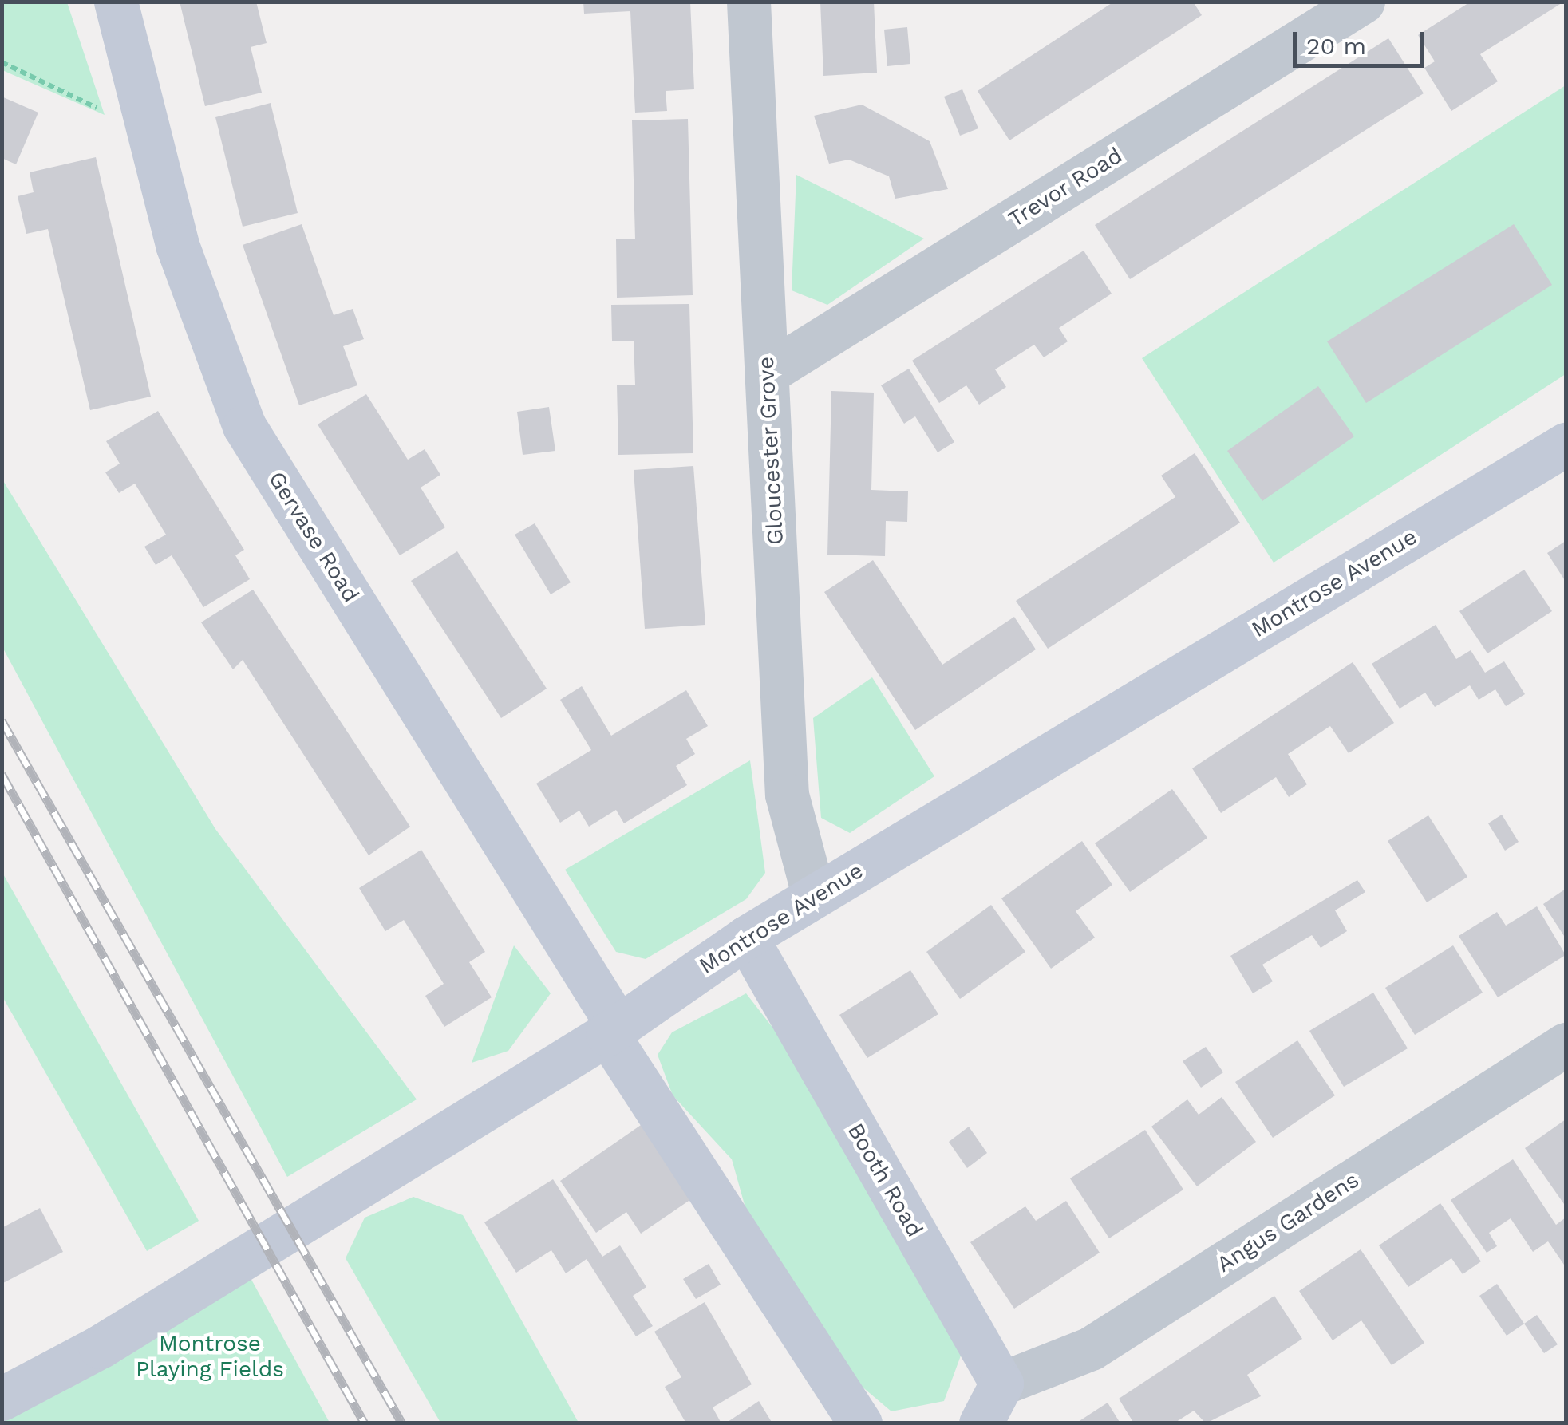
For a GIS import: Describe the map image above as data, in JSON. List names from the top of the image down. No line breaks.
{"streets":{"street":["Trevor Road","Gloucester Grove","Gervase Road","Montrose Avenue","Booth Road","Angus Gardens"]},"crossings":[["Trevor Road","Gloucester Grove"],["Gloucester Grove","Montrose Avenue"],["Gervase Road","Montrose Avenue"],["Montrose Avenue","Booth Road"],["Booth Road","Angus Gardens"]],"parks":["Montrose Playing Fields"],"scale_bar":"20 m"}
